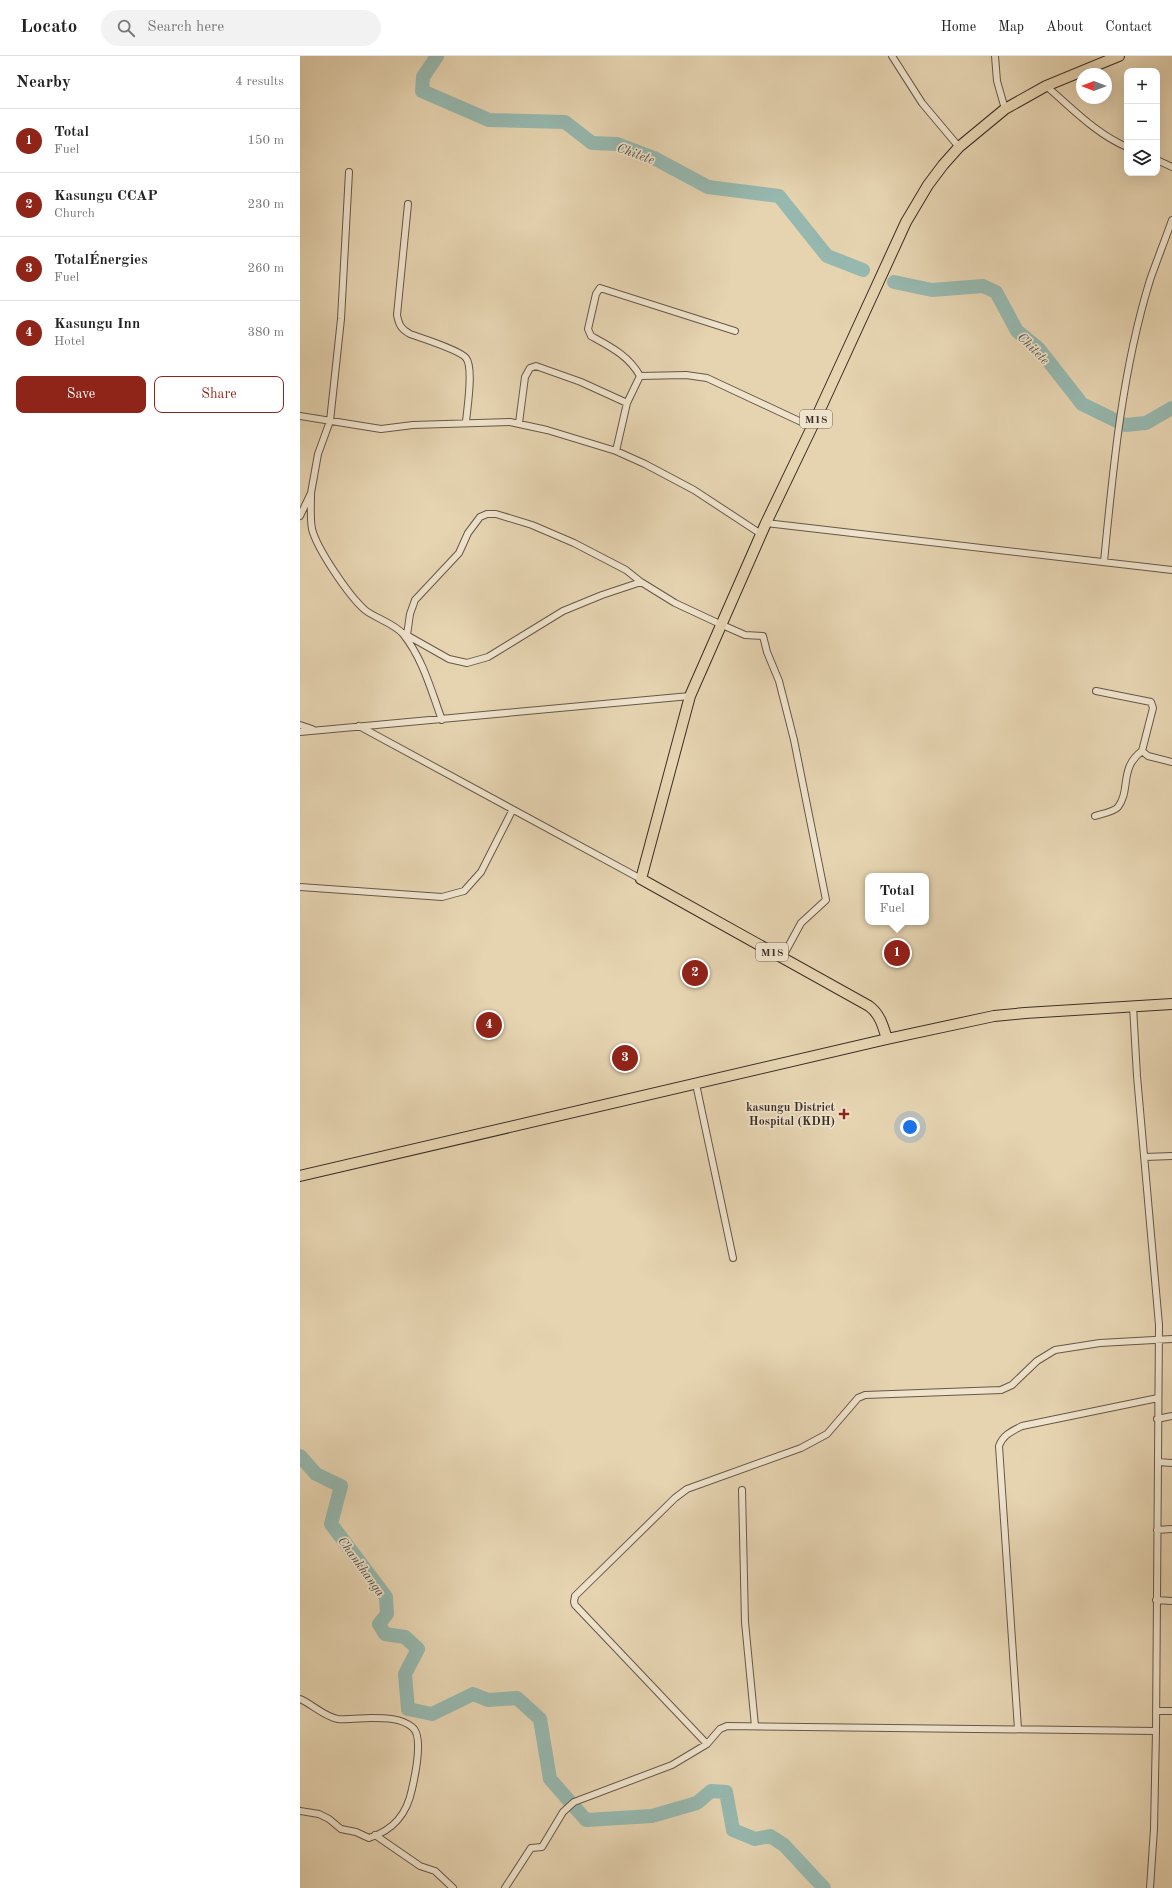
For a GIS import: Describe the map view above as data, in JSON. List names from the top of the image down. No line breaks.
{"streets":{"main road":["M18"]},"water":["Chitete","Chankhanga"],"places":{"health":["kasungu District Hospital (KDH)"]},"north":"left","page":{"header":"Locato","search":"Search here","nav":["Home","Map","About","Contact"],"heading":["Nearby","4 results"],"map_buttons":["+","−"],"list":[{"mark":"1","name":"Total","note":"Fuel","value":"150 m"},{"mark":"2","name":"Kasungu CCAP","note":"Church","value":"230 m"},{"mark":"3","name":"TotalÉnergies","note":"Fuel","value":"260 m"},{"mark":"4","name":"Kasungu Inn","note":"Hotel","value":"380 m"}],"buttons":["Save","Share"],"popup":["Total","Fuel"],"pins":["1","2","4","3"]}}
